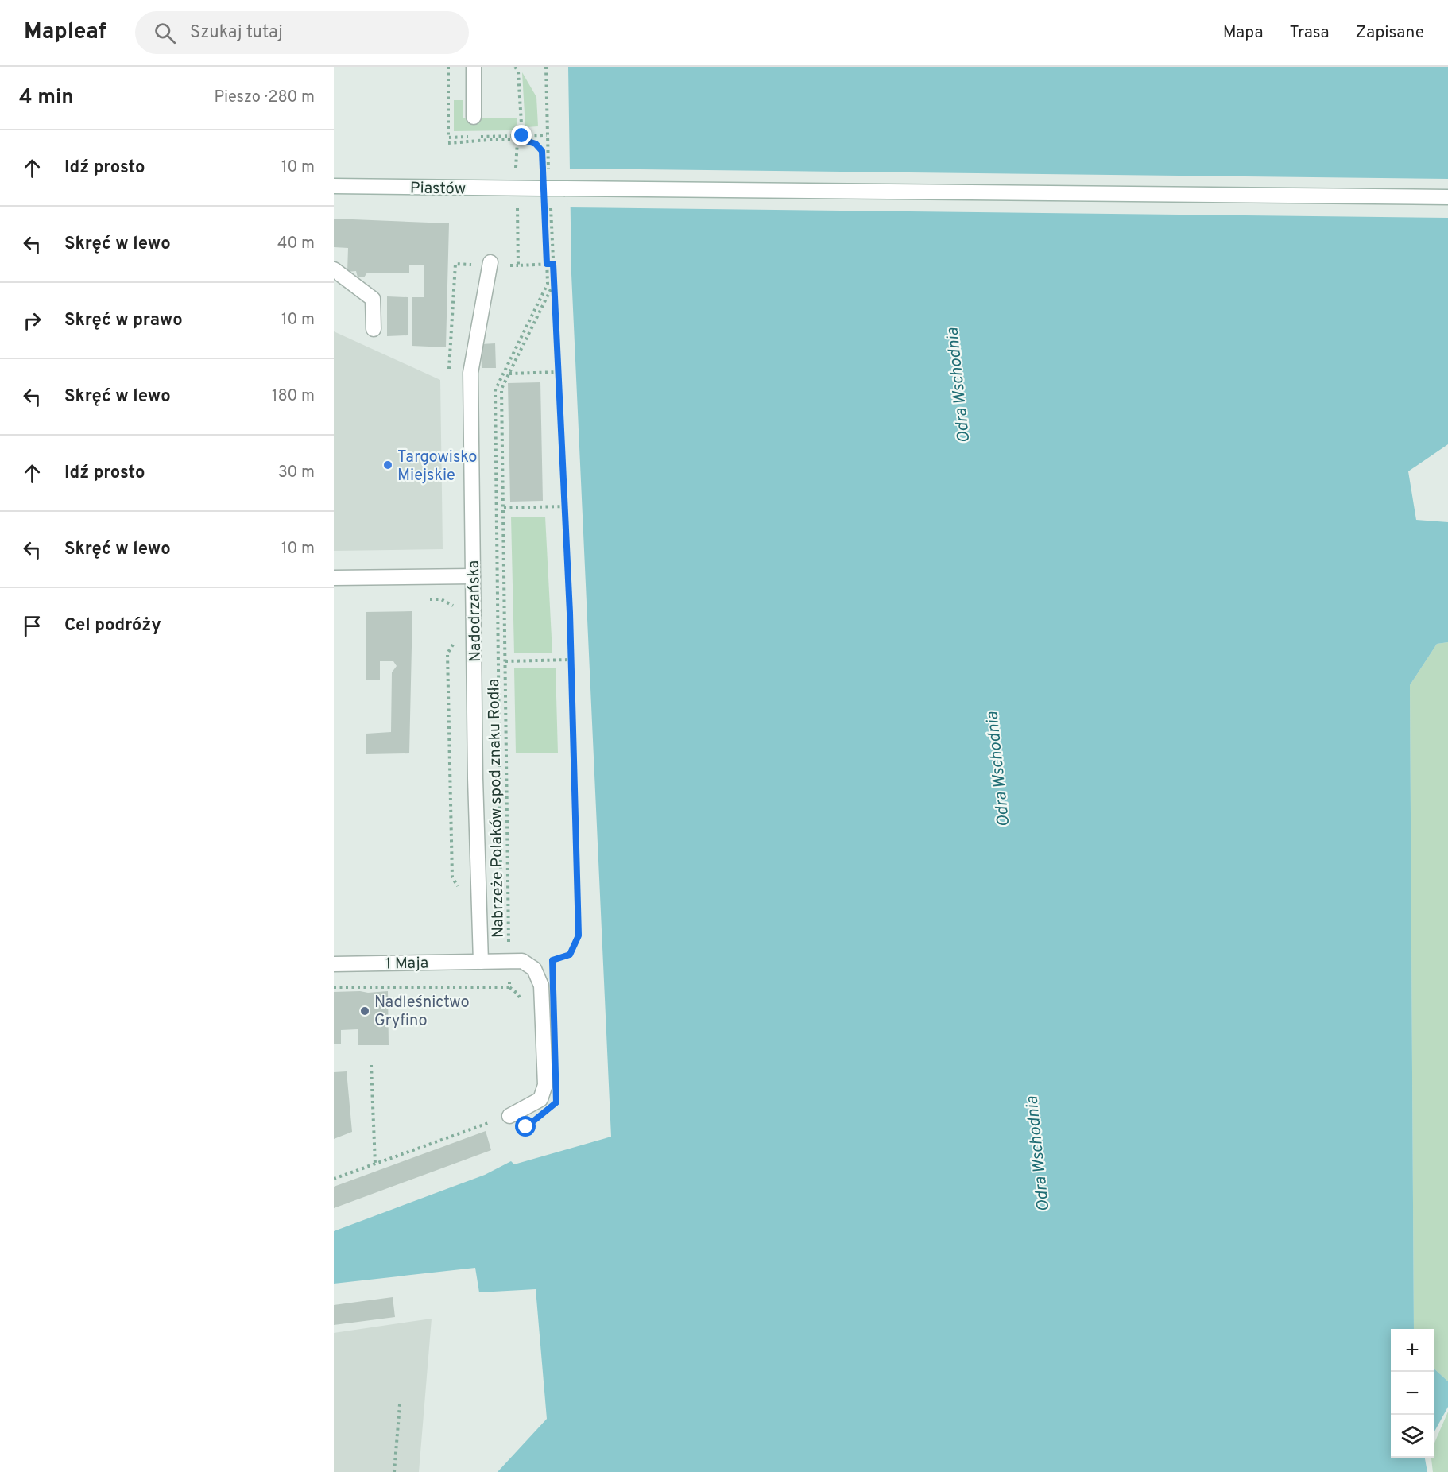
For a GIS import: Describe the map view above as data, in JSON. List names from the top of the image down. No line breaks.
{"streets":{"street":["Piastów","Nadodrzańska","1 Maja"],"path":["Nabrzeże Polaków spod znaku Rodła"]},"crossings":[["Nadodrzańska","1 Maja"],["Nabrzeże Polaków spod znaku Rodła","1 Maja"]],"water":["Odra Wschodnia"],"places":["Targowisko Miejskie","Nadleśnictwo Gryfino"],"page":{"header":"Mapleaf","search":"Szukaj tutaj","nav":["Mapa","Trasa","Zapisane"],"heading":["4 min","Pieszo · 280 m"],"list":[["Idź prosto","10 m"],["Skręć w lewo","40 m"],["Skręć w prawo","10 m"],["Skręć w lewo","180 m"],["Idź prosto","30 m"],["Skręć w lewo","10 m"],"Cel podróży"],"map_buttons":["+","−"]}}
